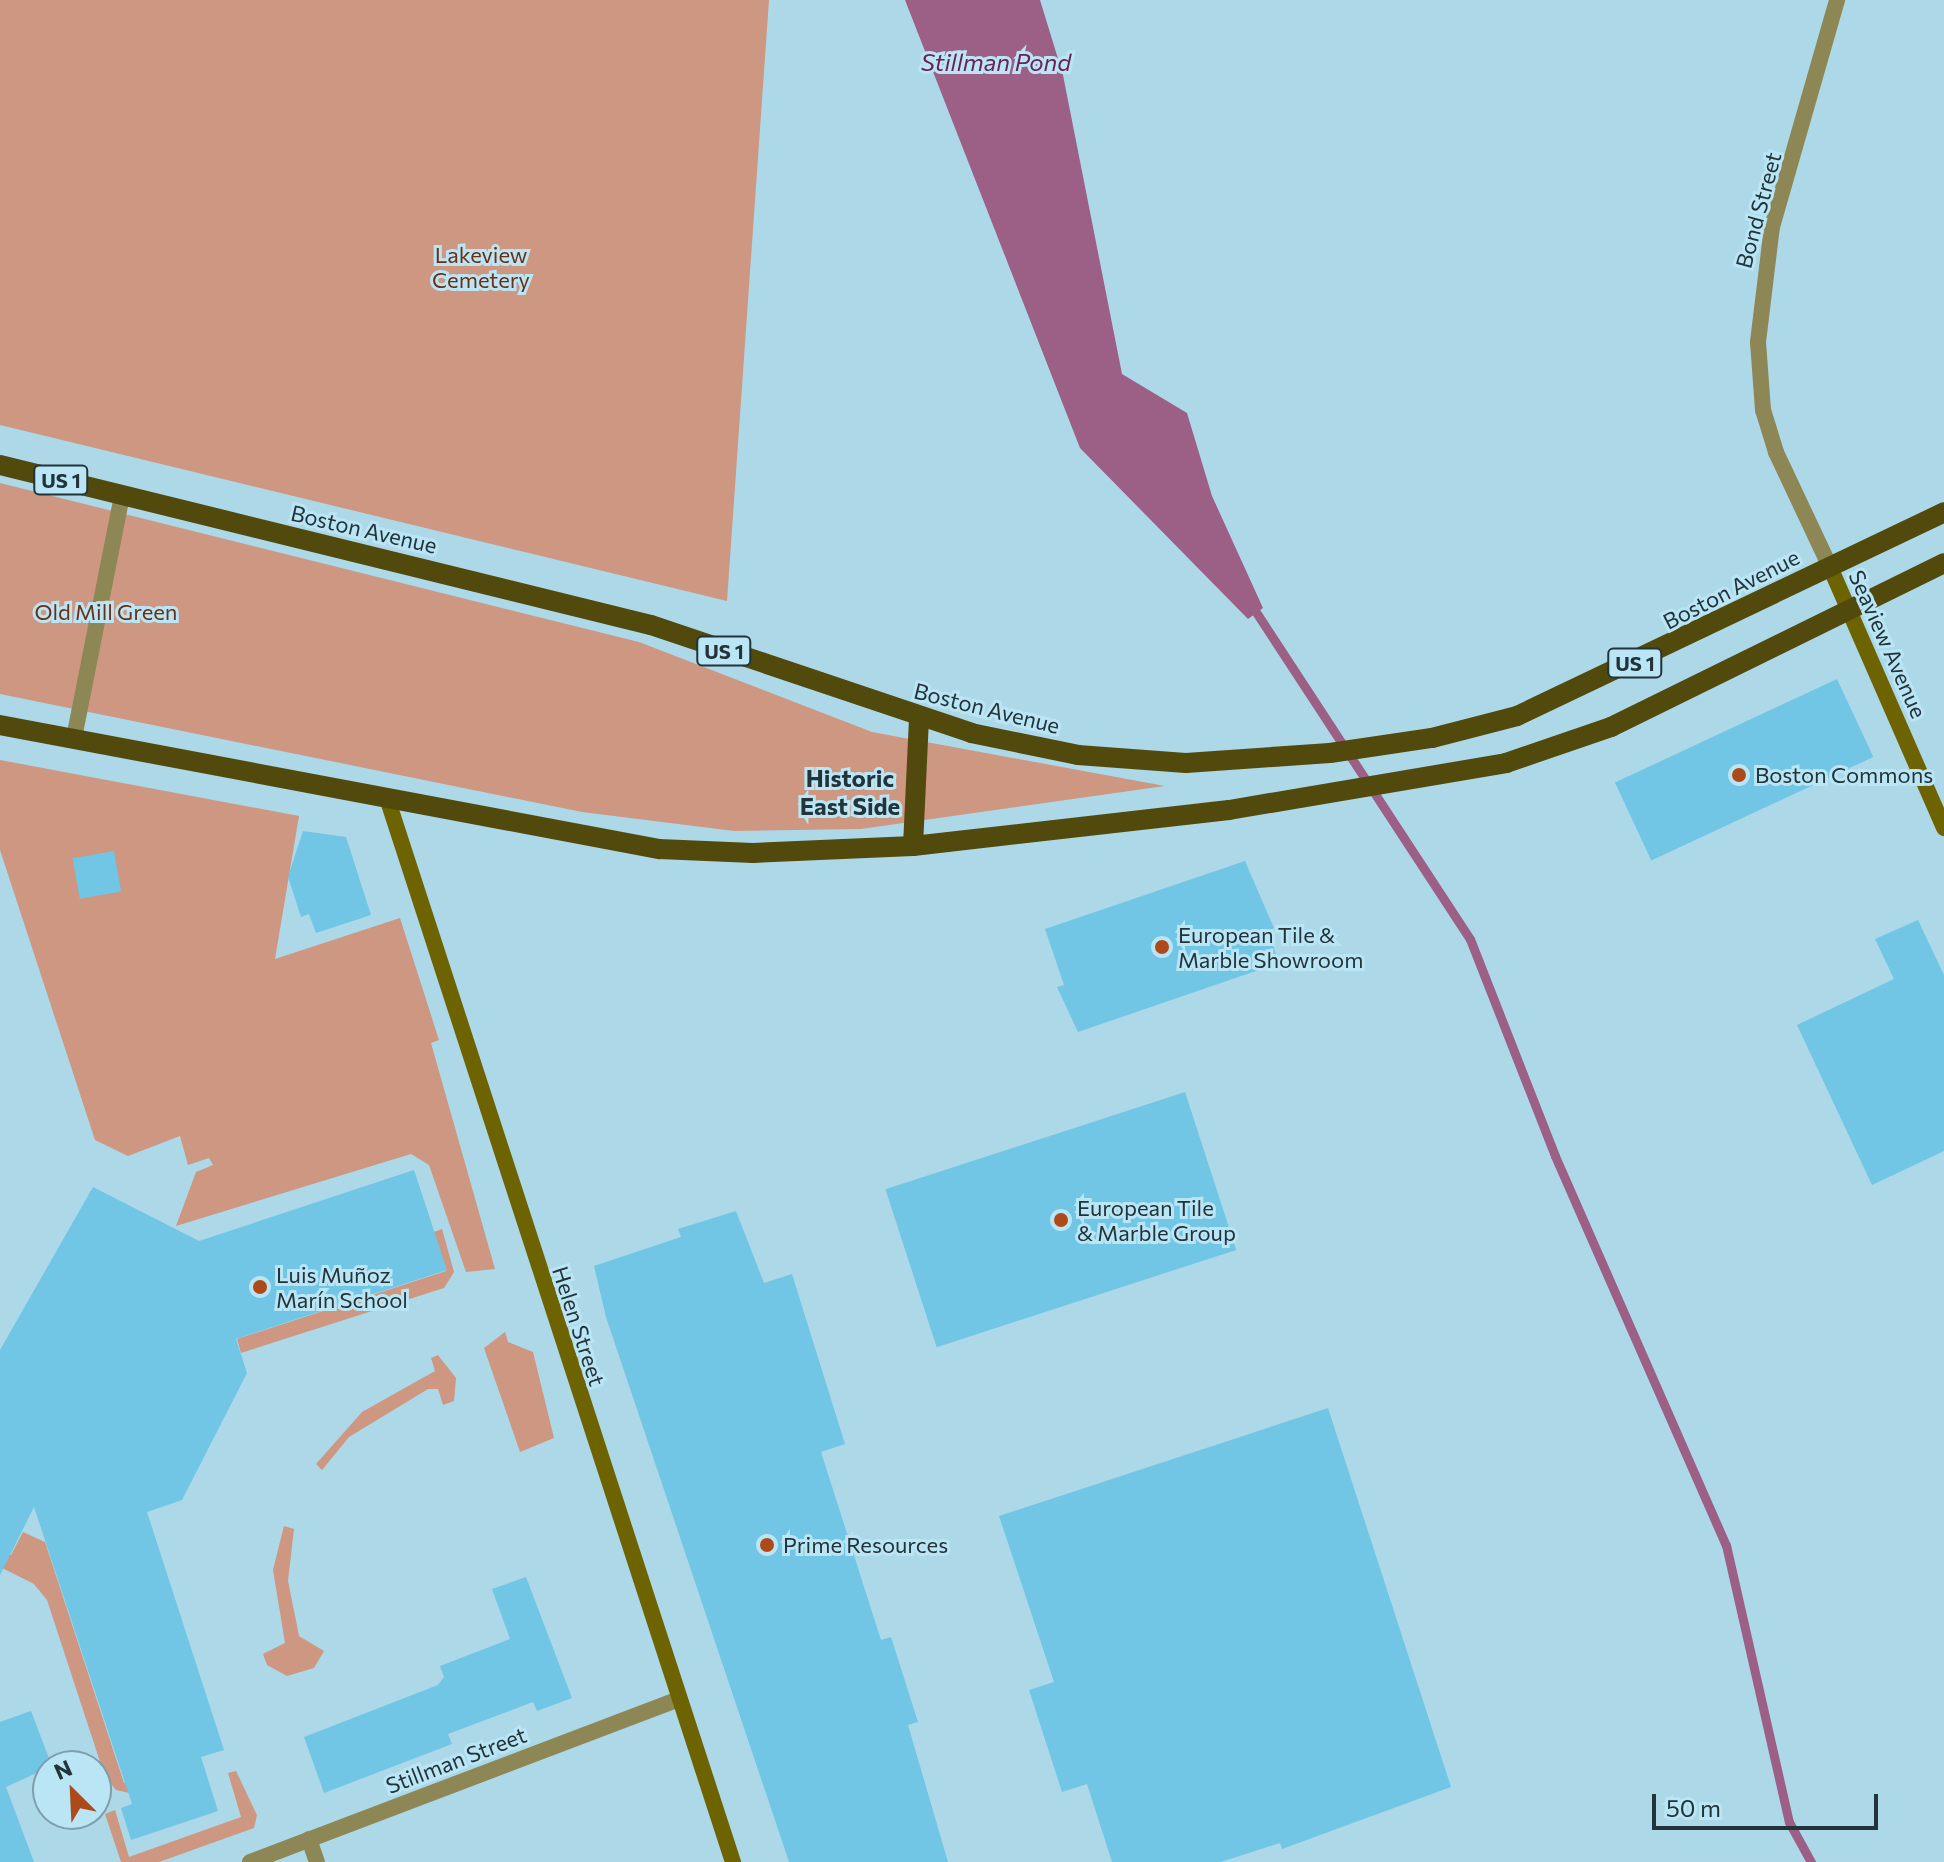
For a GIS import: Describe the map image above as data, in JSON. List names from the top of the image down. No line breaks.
{"streets":{"main road":["US 1","Boston Avenue"],"street":["Bond Street","Seaview Avenue","Helen Street","Stillman Street"]},"crossings":[["Bond Street","Boston Avenue"],["Bond Street","Seaview Avenue"],["US 1","Seaview Avenue"],["US 1","Helen Street"],["Boston Avenue","Seaview Avenue"],["Helen Street","Stillman Street"]],"districts":["Historic East Side"],"water":["Stillman Pond"],"parks":["Lakeview Cemetery","Old Mill Green"],"places":["Boston Commons","European Tile & Marble Showroom","European Tile & Marble Group","Luis Muñoz Marín School","Prime Resources"],"scale_bar":"50 m","north":"top left"}
